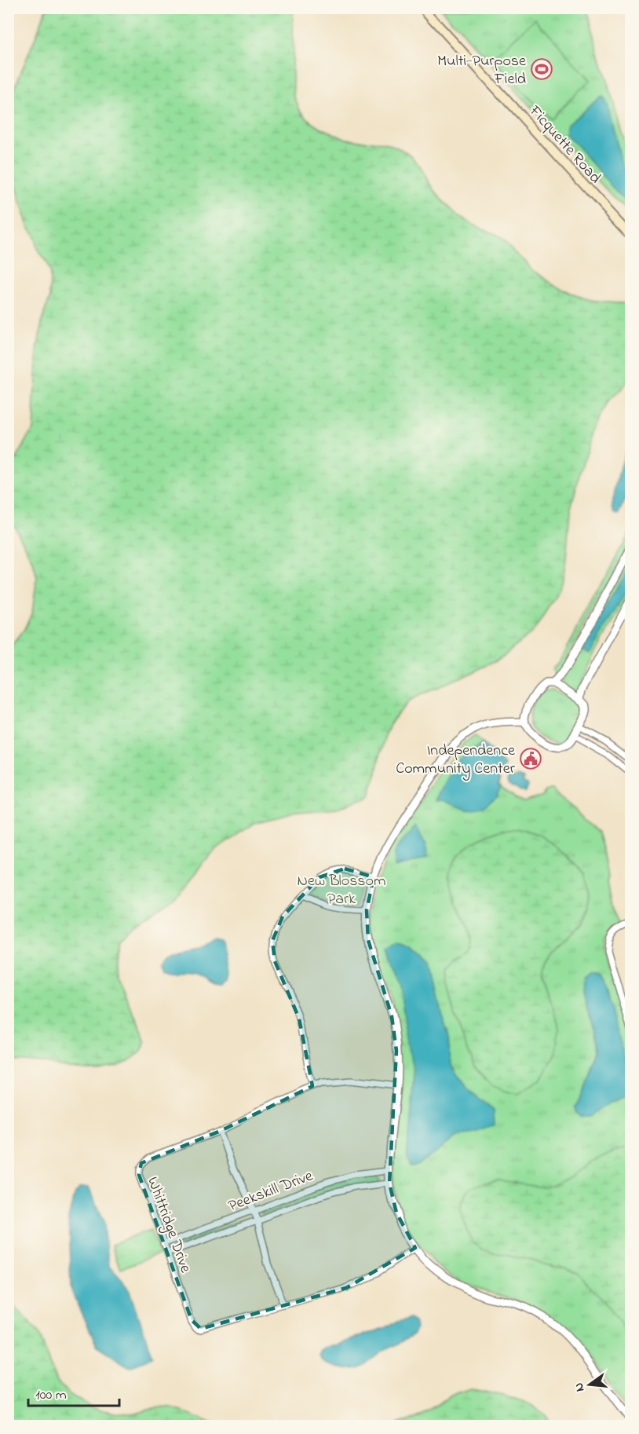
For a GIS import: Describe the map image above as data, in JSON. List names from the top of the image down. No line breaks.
{"streets":{"main road":["Ficquette Road"],"street":["Peekskill Drive","Whittridge Drive"]},"crossings":[["Peekskill Drive","Whittridge Drive"]],"parks":["New Blossom Park"],"places":{"sports":["Multi-Purpose Field"],"public building":["Independence Community Center"]},"scale_bar":"100 m","north":"left"}
